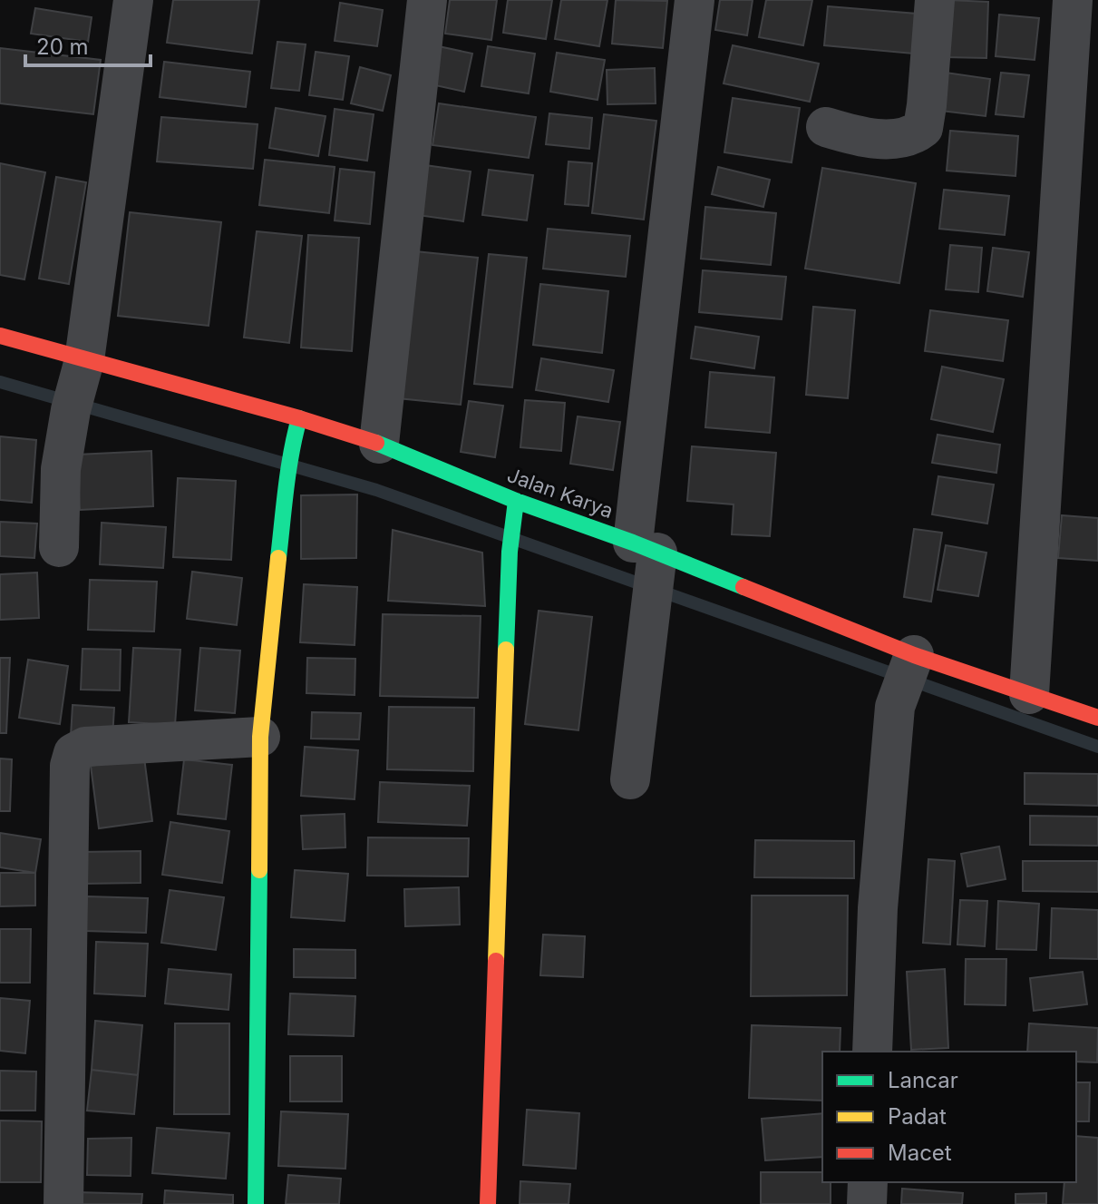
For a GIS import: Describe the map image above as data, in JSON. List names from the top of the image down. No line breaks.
{"streets":{"street":["Jalan Karya"]},"legend":["Lancar","Padat","Macet"],"scale_bar":"20 m"}
